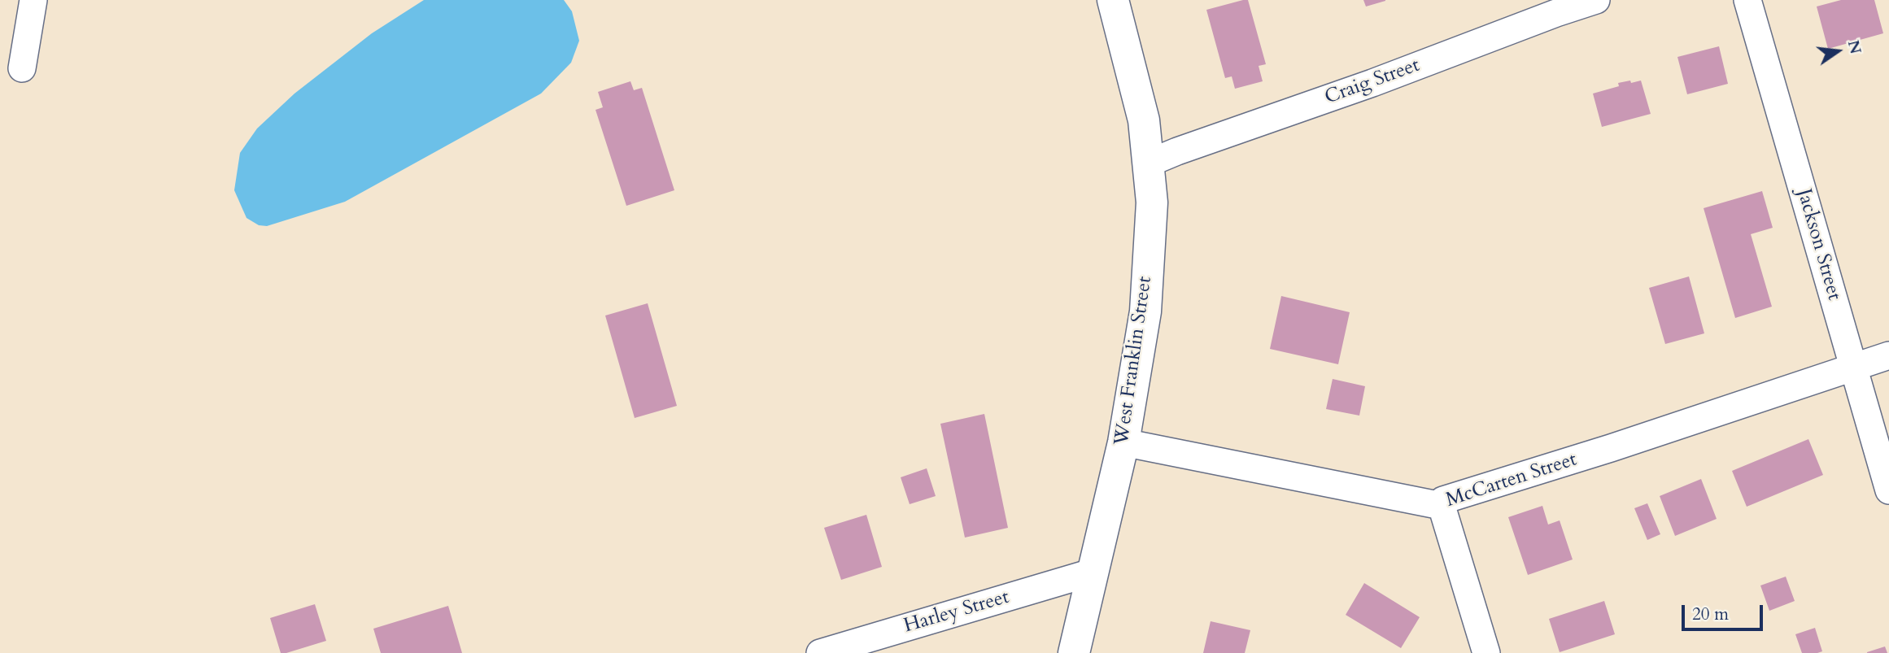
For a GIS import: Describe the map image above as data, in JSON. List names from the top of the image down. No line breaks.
{"streets":{"main road":["West Franklin Street"],"street":["Craig Street","Jackson Street","McCarten Street","Harley Street"]},"crossings":[["Craig Street","West Franklin Street"],["Jackson Street","McCarten Street"],["West Franklin Street","McCarten Street"],["West Franklin Street","Harley Street"]],"scale_bar":"20 m","north":"right"}
